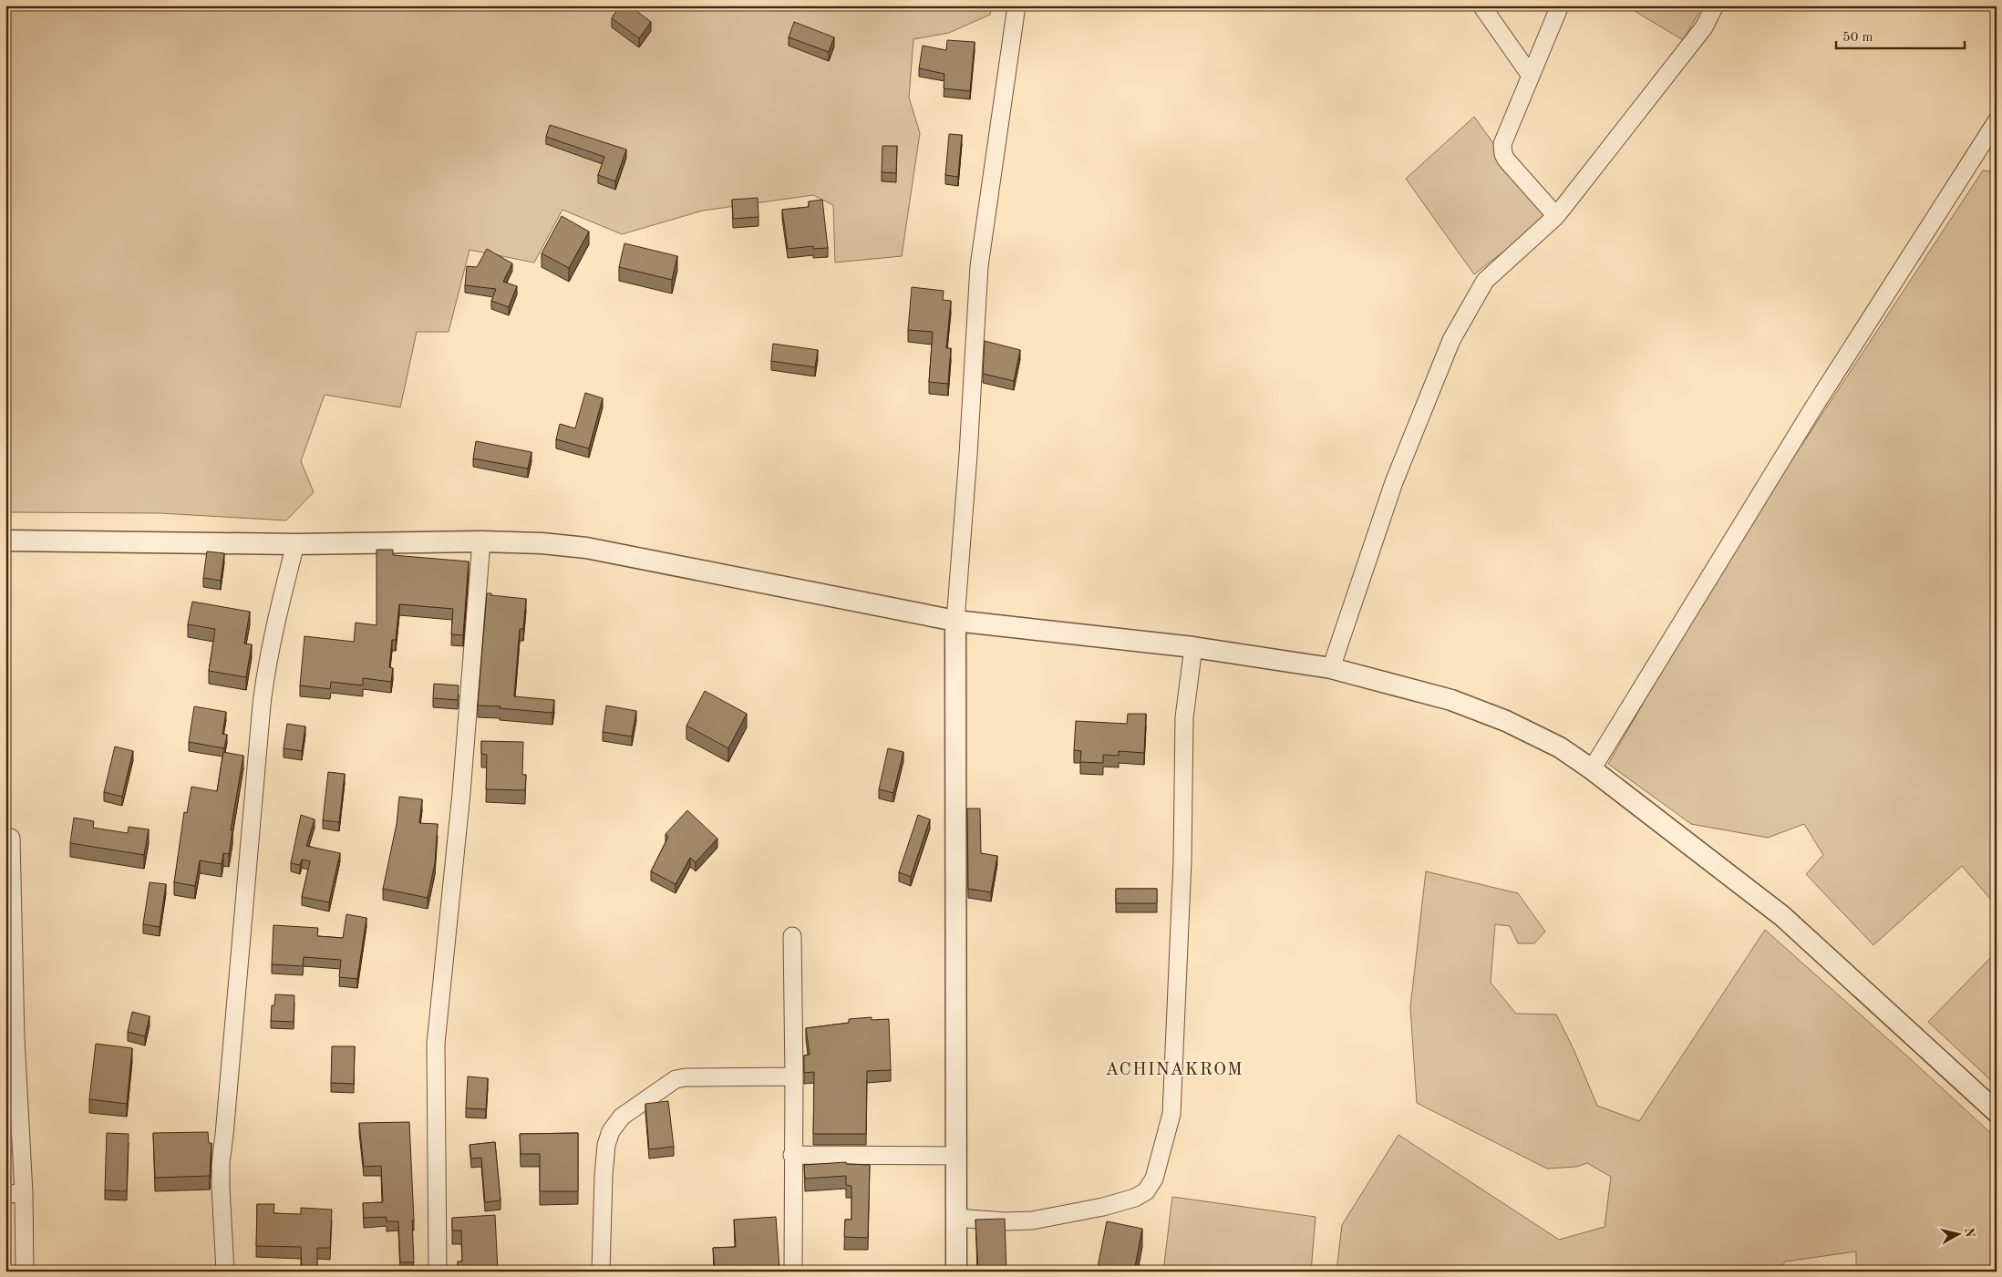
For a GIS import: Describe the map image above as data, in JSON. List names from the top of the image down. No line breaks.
{"districts":["ACHINAKROM"],"scale_bar":"50 m","north":"right"}
